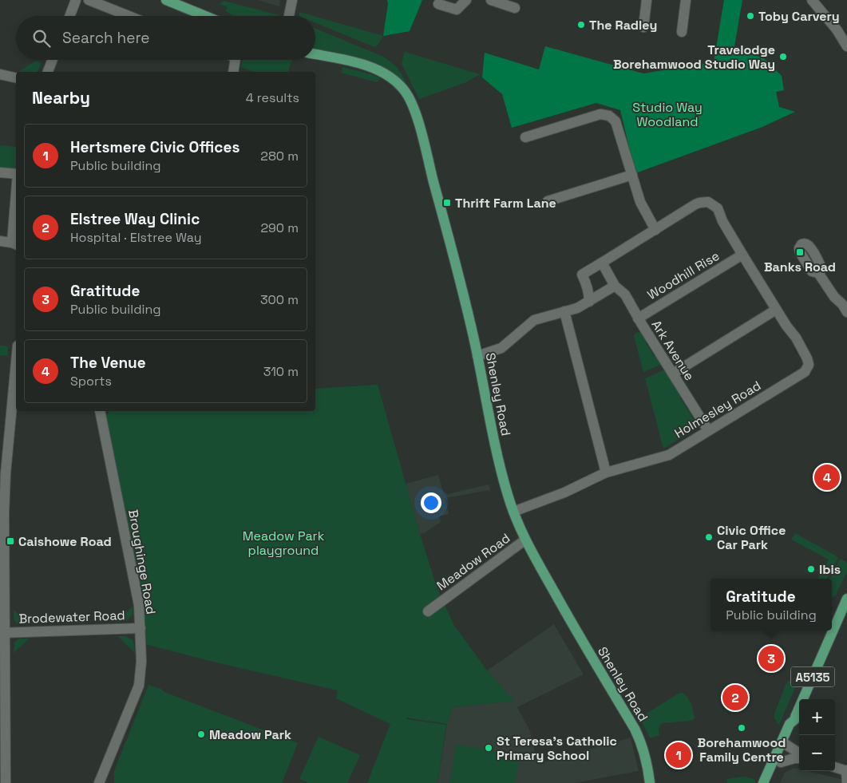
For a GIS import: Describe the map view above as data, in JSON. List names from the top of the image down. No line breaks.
{"streets":{"main road":["Shenley Road","A5135"],"street":["Woodhill Rise","Ark Avenue","Holmesley Road","Broughinge Road","Meadow Road","Brodewater Road"]},"crossings":[["Woodhill Rise","Ark Avenue"],["Woodhill Rise","Holmesley Road"],["Ark Avenue","Holmesley Road"],["Shenley Road","Holmesley Road"],["Shenley Road","Meadow Road"],["Broughinge Road","Brodewater Road"]],"parks":["Studio Way Woodland","Meadow Park playground"],"places":{"other":["Toby Carvery","The Radley","Travelodge Borehamwood Studio Way","Civic Office Car Park","Ibis","Borehamwood Family Centre","Meadow Park","St Teresa's Catholic Primary School"],"transit":["Thrift Farm Lane","Banks Road","Caishowe Road"]},"page":{"search":"Search here","heading":["Nearby","4 results"],"list":[{"mark":"1","name":"Hertsmere Civic Offices","note":"Public building","value":"280 m"},{"mark":"2","name":"Elstree Way Clinic","note":"Hospital · Elstree Way","value":"290 m"},{"mark":"3","name":"Gratitude","note":"Public building","value":"300 m"},{"mark":"4","name":"The Venue","note":"Sports","value":"310 m"}],"pins":["4","3","2","1"],"popup":["Gratitude","Public building"],"map_buttons":["+","−"]}}
